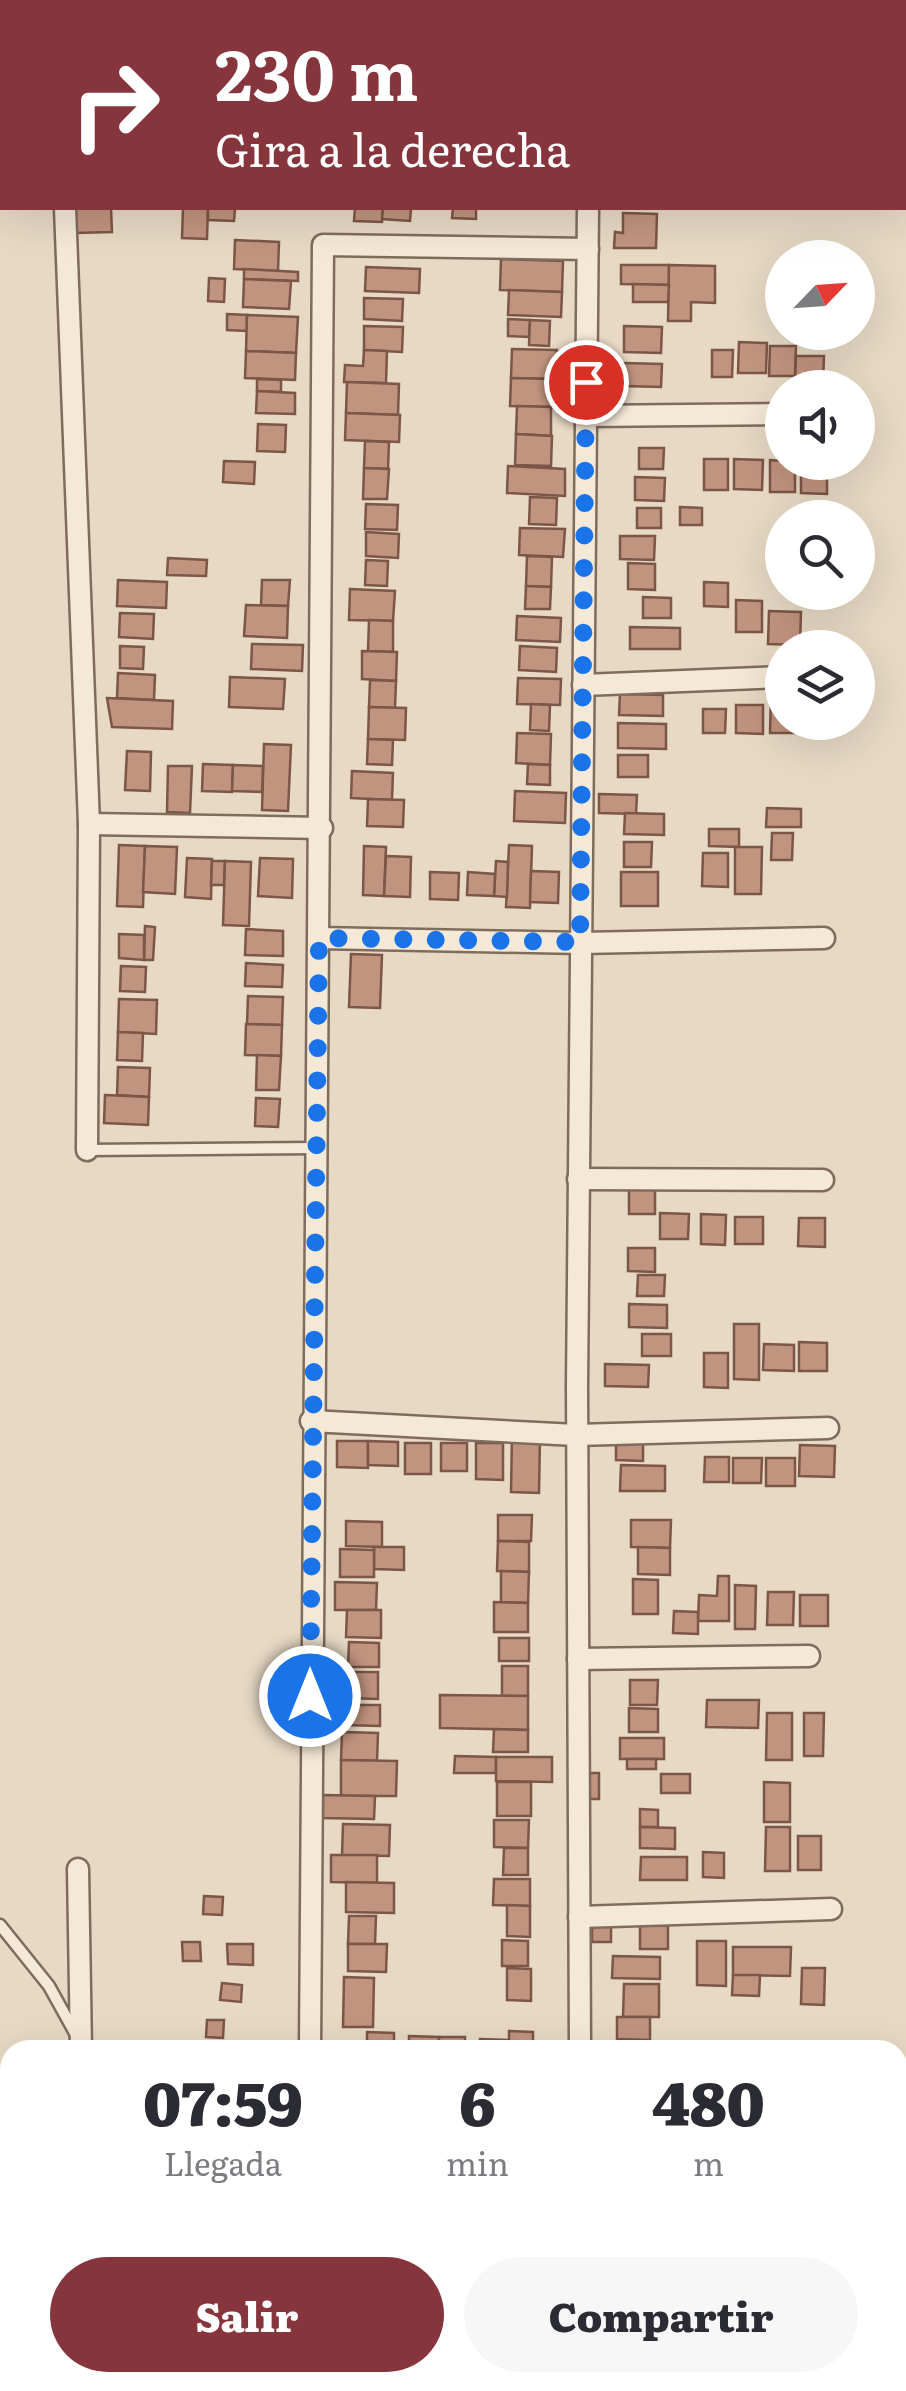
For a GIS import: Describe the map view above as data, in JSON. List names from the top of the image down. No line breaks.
{"north":"top right","page":{"turn":["230 m","Gira a la derecha"],"eta":["07:59","Llegada","6","min","480","m"],"buttons":["Salir","Compartir"]}}
